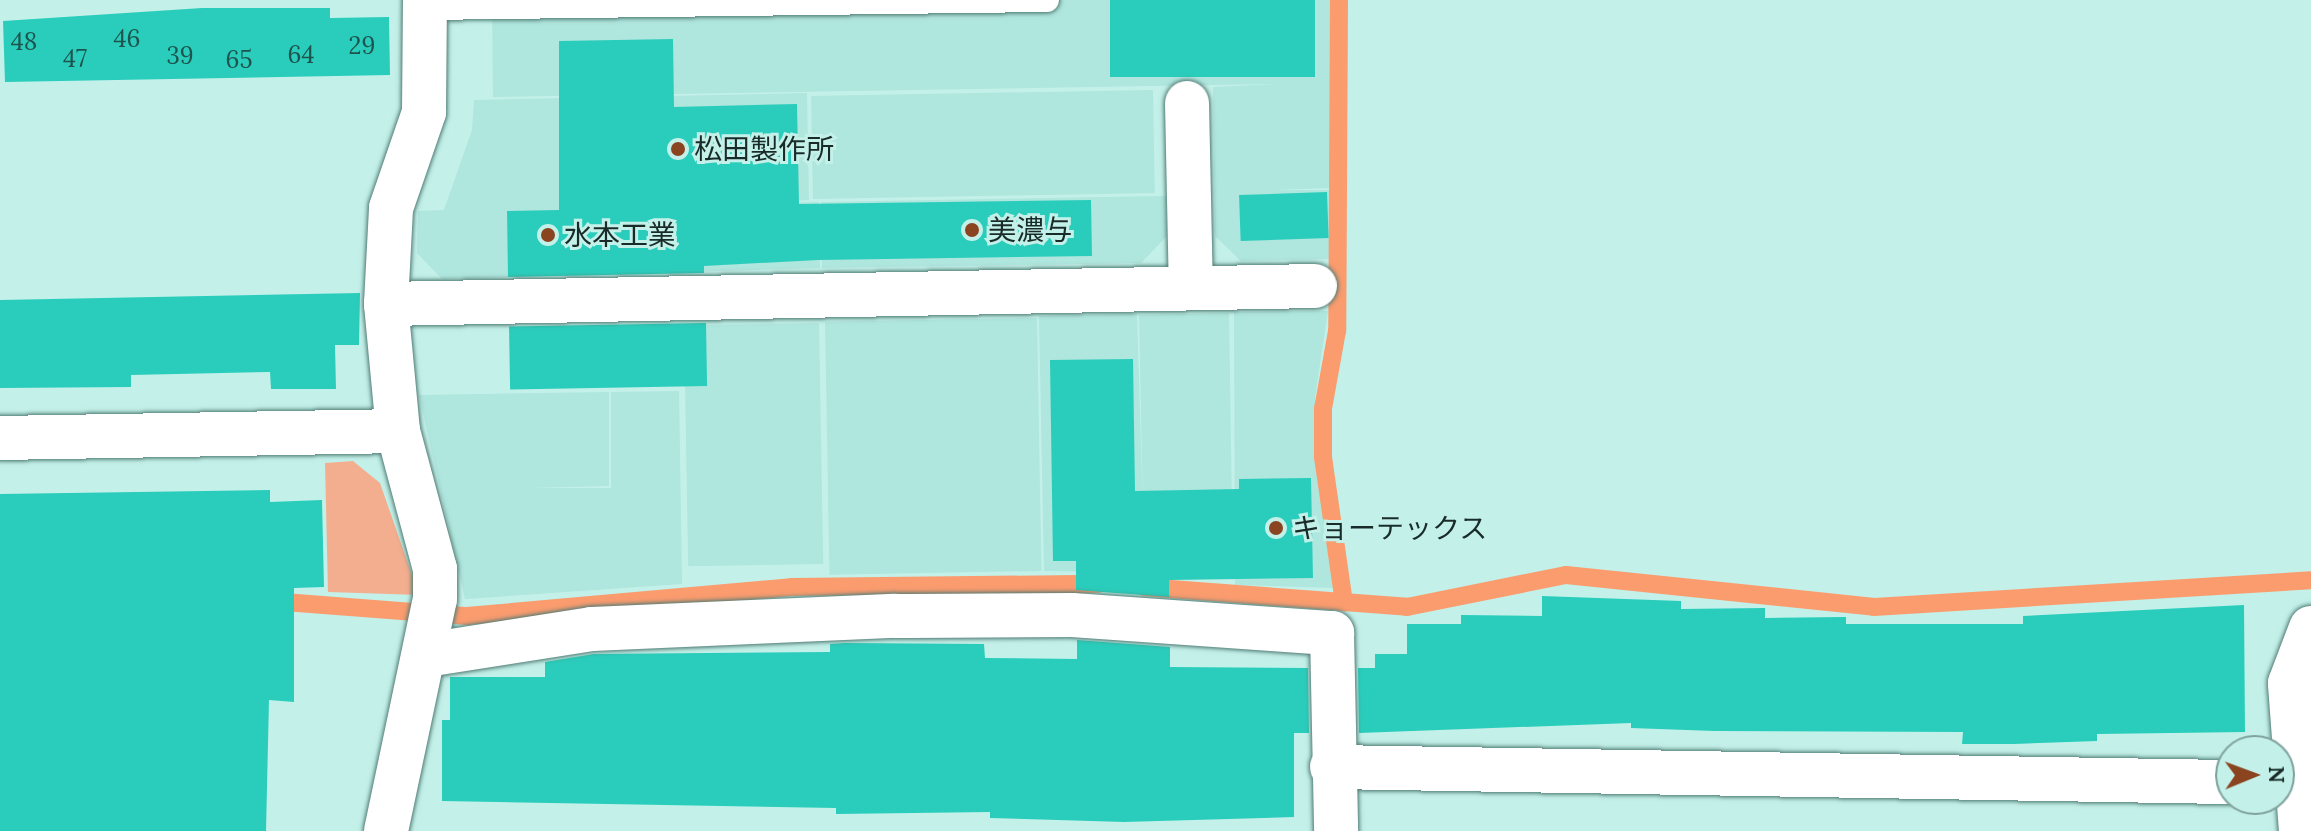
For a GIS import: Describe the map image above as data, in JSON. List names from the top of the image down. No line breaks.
{"places":["松田製作所","美濃与","水本工業","キョーテックス"],"house_numbers":["46","48","29","64","39","47","65"],"north":"right"}
